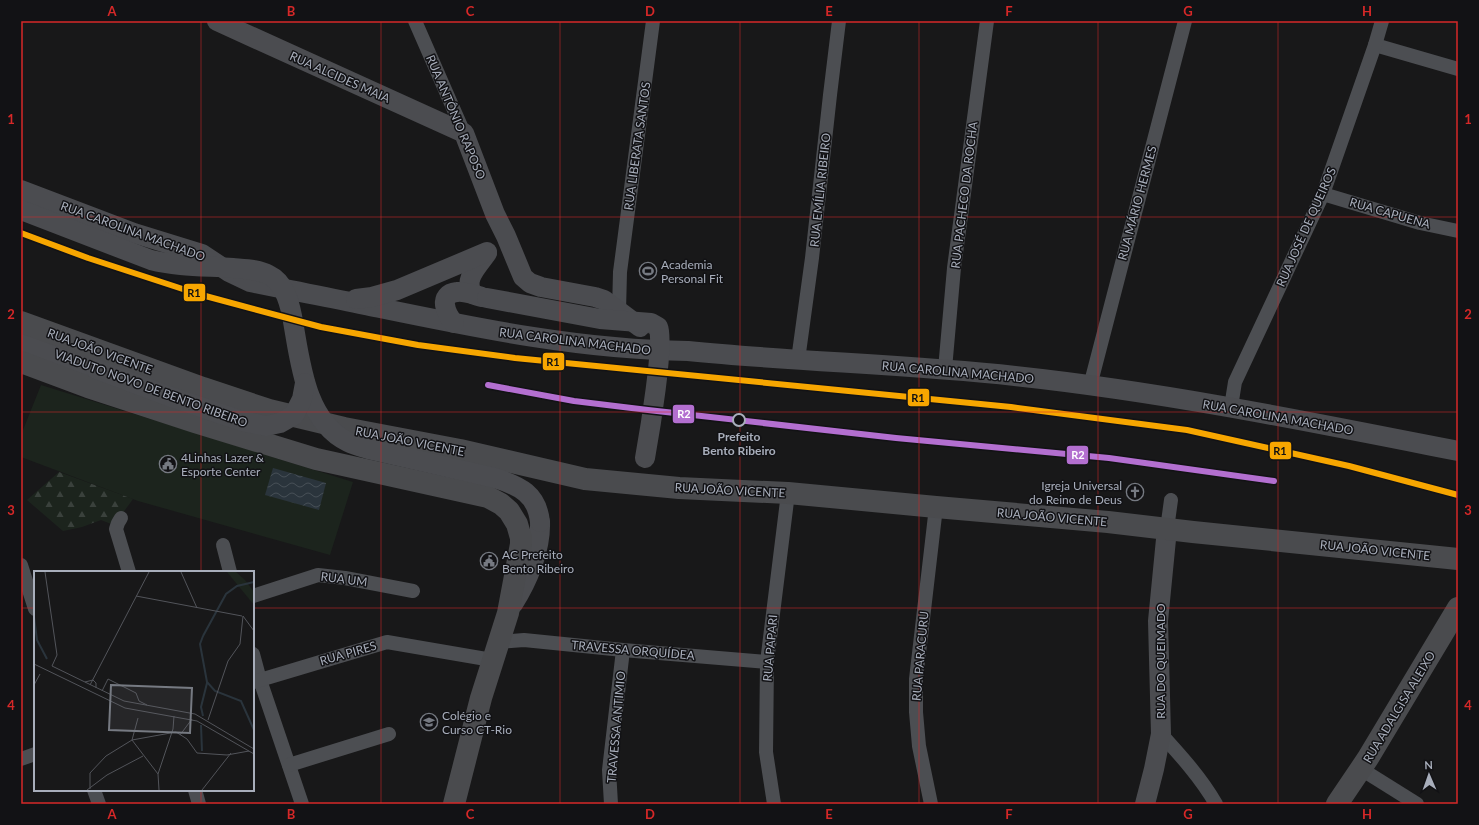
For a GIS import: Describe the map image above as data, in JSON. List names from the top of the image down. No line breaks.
{"streets":{"main road":["RUA ALCIDES MAIA","RUA ANTÔNIO RAPOSO","RUA CAROLINA MACHADO","RUA JOÃO VICENTE","VIADUTO NOVO DE BENTO RIBEIRO","RUA DO QUEIMADO","RUA ADALGISA ALEIXO"],"street":["RUA LIBERATA SANTOS","RUA EMÍLIA RIBEIRO","RUA PACHECO DA ROCHA","RUA MÁRIO HERMES","RUA CAPUENA","RUA JOSÉ DE QUEIROS","RUA UM","RUA PAPARI","TRAVESSA ORQUÍDEA","RUA PIRES","RUA PARACURU","TRAVESSA ANTIMIO"]},"crossings":[["RUA ALCIDES MAIA","RUA ANTÔNIO RAPOSO"],["RUA ANTÔNIO RAPOSO","RUA LIBERATA SANTOS"],["RUA ANTÔNIO RAPOSO","RUA CAROLINA MACHADO"],["RUA EMÍLIA RIBEIRO","RUA CAROLINA MACHADO"],["RUA PACHECO DA ROCHA","RUA CAROLINA MACHADO"],["RUA MÁRIO HERMES","RUA CAROLINA MACHADO"],["RUA CAPUENA","RUA JOSÉ DE QUEIROS"],["RUA JOSÉ DE QUEIROS","RUA CAROLINA MACHADO"],["RUA JOÃO VICENTE","RUA PAPARI"],["RUA JOÃO VICENTE","RUA PARACURU"],["RUA JOÃO VICENTE","RUA DO QUEIMADO"],["RUA PAPARI","TRAVESSA ORQUÍDEA"],["TRAVESSA ORQUÍDEA","RUA PIRES"],["TRAVESSA ORQUÍDEA","TRAVESSA ANTIMIO"]],"places":{"sports":["Academia Personal Fit"],"other":["Prefeito Bento Ribeiro"],"public building":["4Linhas Lazer & Esporte Center","AC Prefeito Bento Ribeiro"],"church":["Igreja Universal do Reino de Deus"],"school or university":["Colégio e Curso CT-Rio"]},"lines":["transit line R1","transit line R2"],"north":"top","grid":{"columns":["A","B","C","D","E","F","G","H"],"rows":["1","2","3","4"]}}
